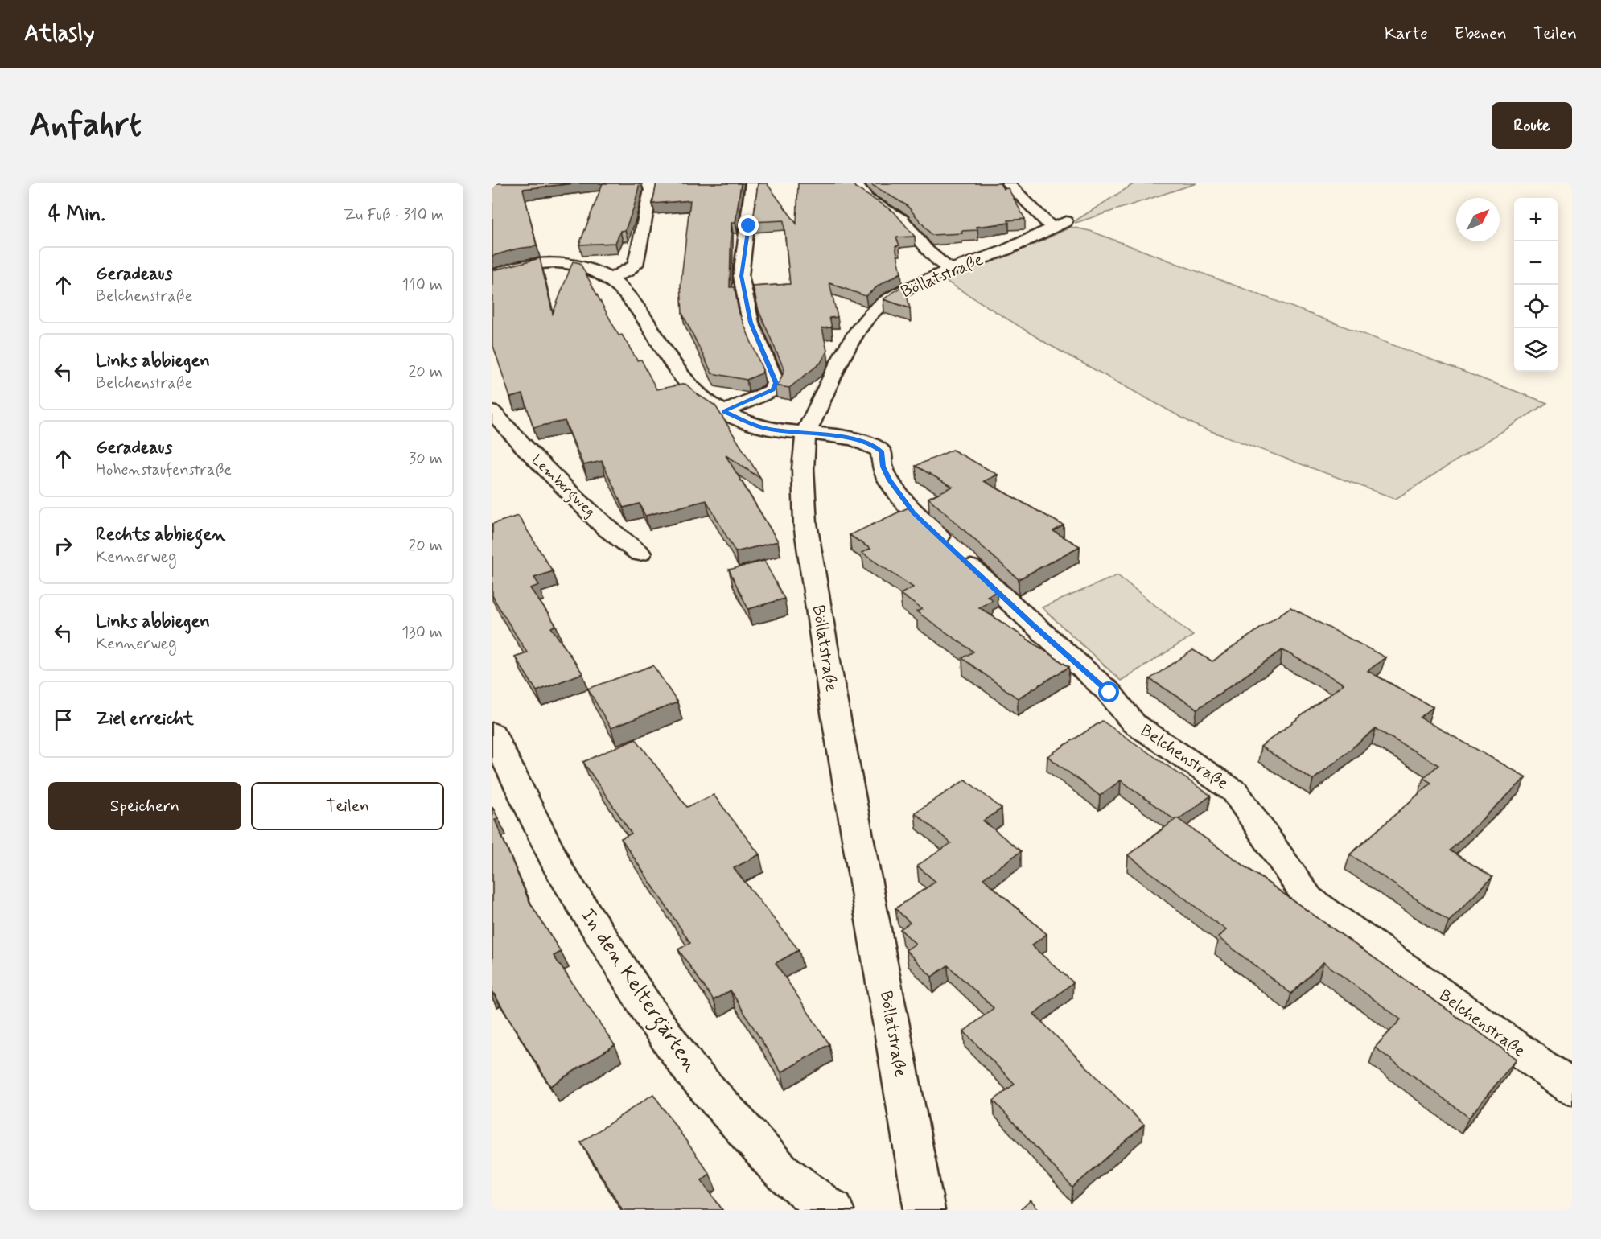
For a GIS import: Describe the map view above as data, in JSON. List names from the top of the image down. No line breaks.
{"streets":{"street":["Böllatstraße","Lembergweg","Belchenstraße","In den Keltergärten"]},"crossings":[["Böllatstraße","Belchenstraße"]],"north":"top right","page":{"header":"Atlasly","nav":["Karte","Ebenen","Teilen"],"buttons":["Route",["Speichern","Teilen"]],"title":"Anfahrt","heading":["4 Min.","Zu Fuß · 310 m"],"map_buttons":["+","−"],"list":[["Geradeaus","Belchenstraße","110 m"],["Links abbiegen","Belchenstraße","20 m"],["Geradeaus","Hohenstaufenstraße","30 m"],["Rechts abbiegen","Kennerweg","20 m"],["Links abbiegen","Kennerweg","130 m"],"Ziel erreicht"]}}
